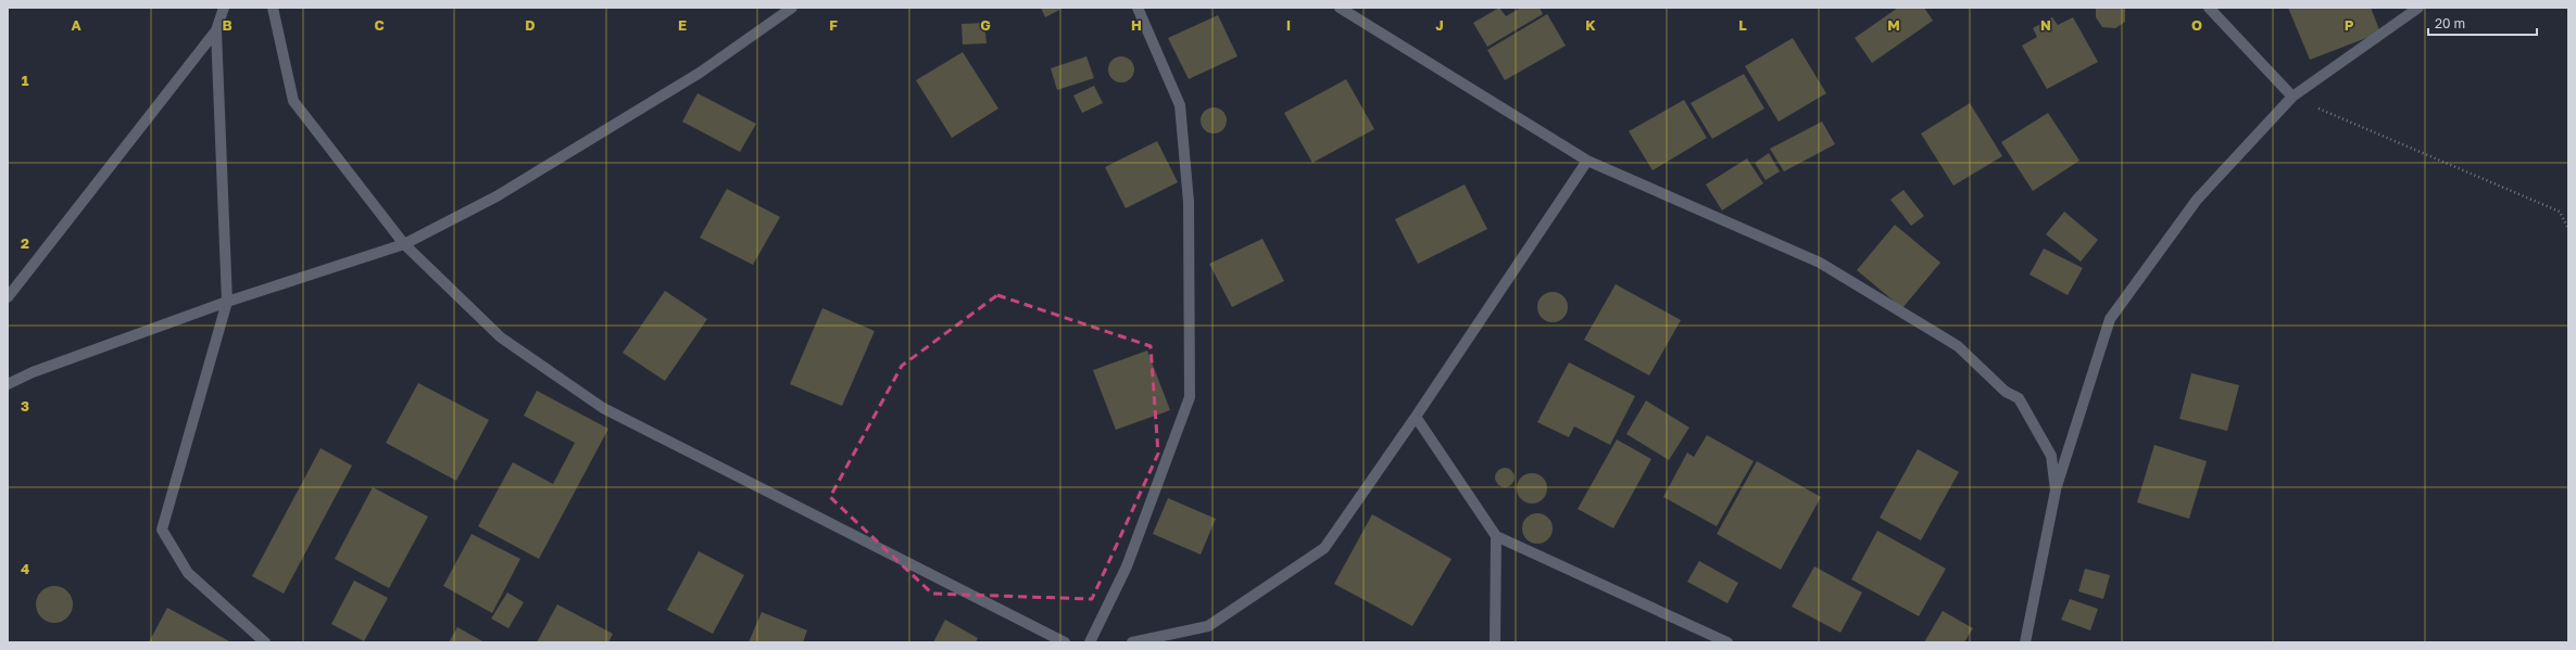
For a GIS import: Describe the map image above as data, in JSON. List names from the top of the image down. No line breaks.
{"scale_bar":"20 m","grid":{"columns":["A","B","C","D","E","F","G","H","I","J","K","L","M","N","O","P"],"rows":["1","2","3","4"]}}
